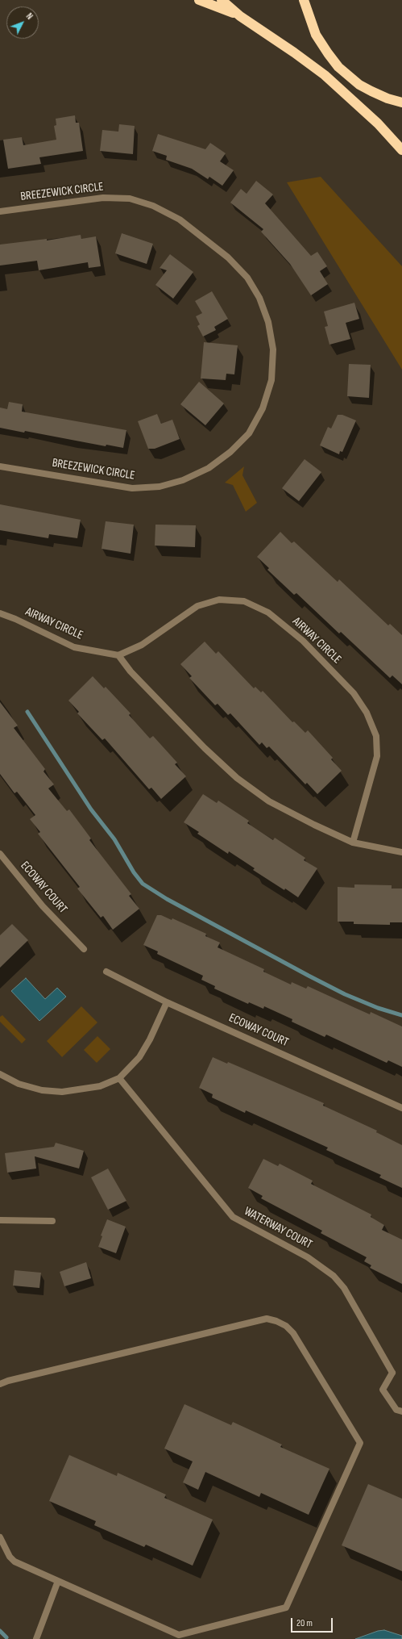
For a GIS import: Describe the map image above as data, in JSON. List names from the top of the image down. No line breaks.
{"streets":{"street":["BREEZEWICK CIRCLE","AIRWAY CIRCLE","ECOWAY COURT","WATERWAY COURT"]},"scale_bar":"20 m","north":"top right"}
